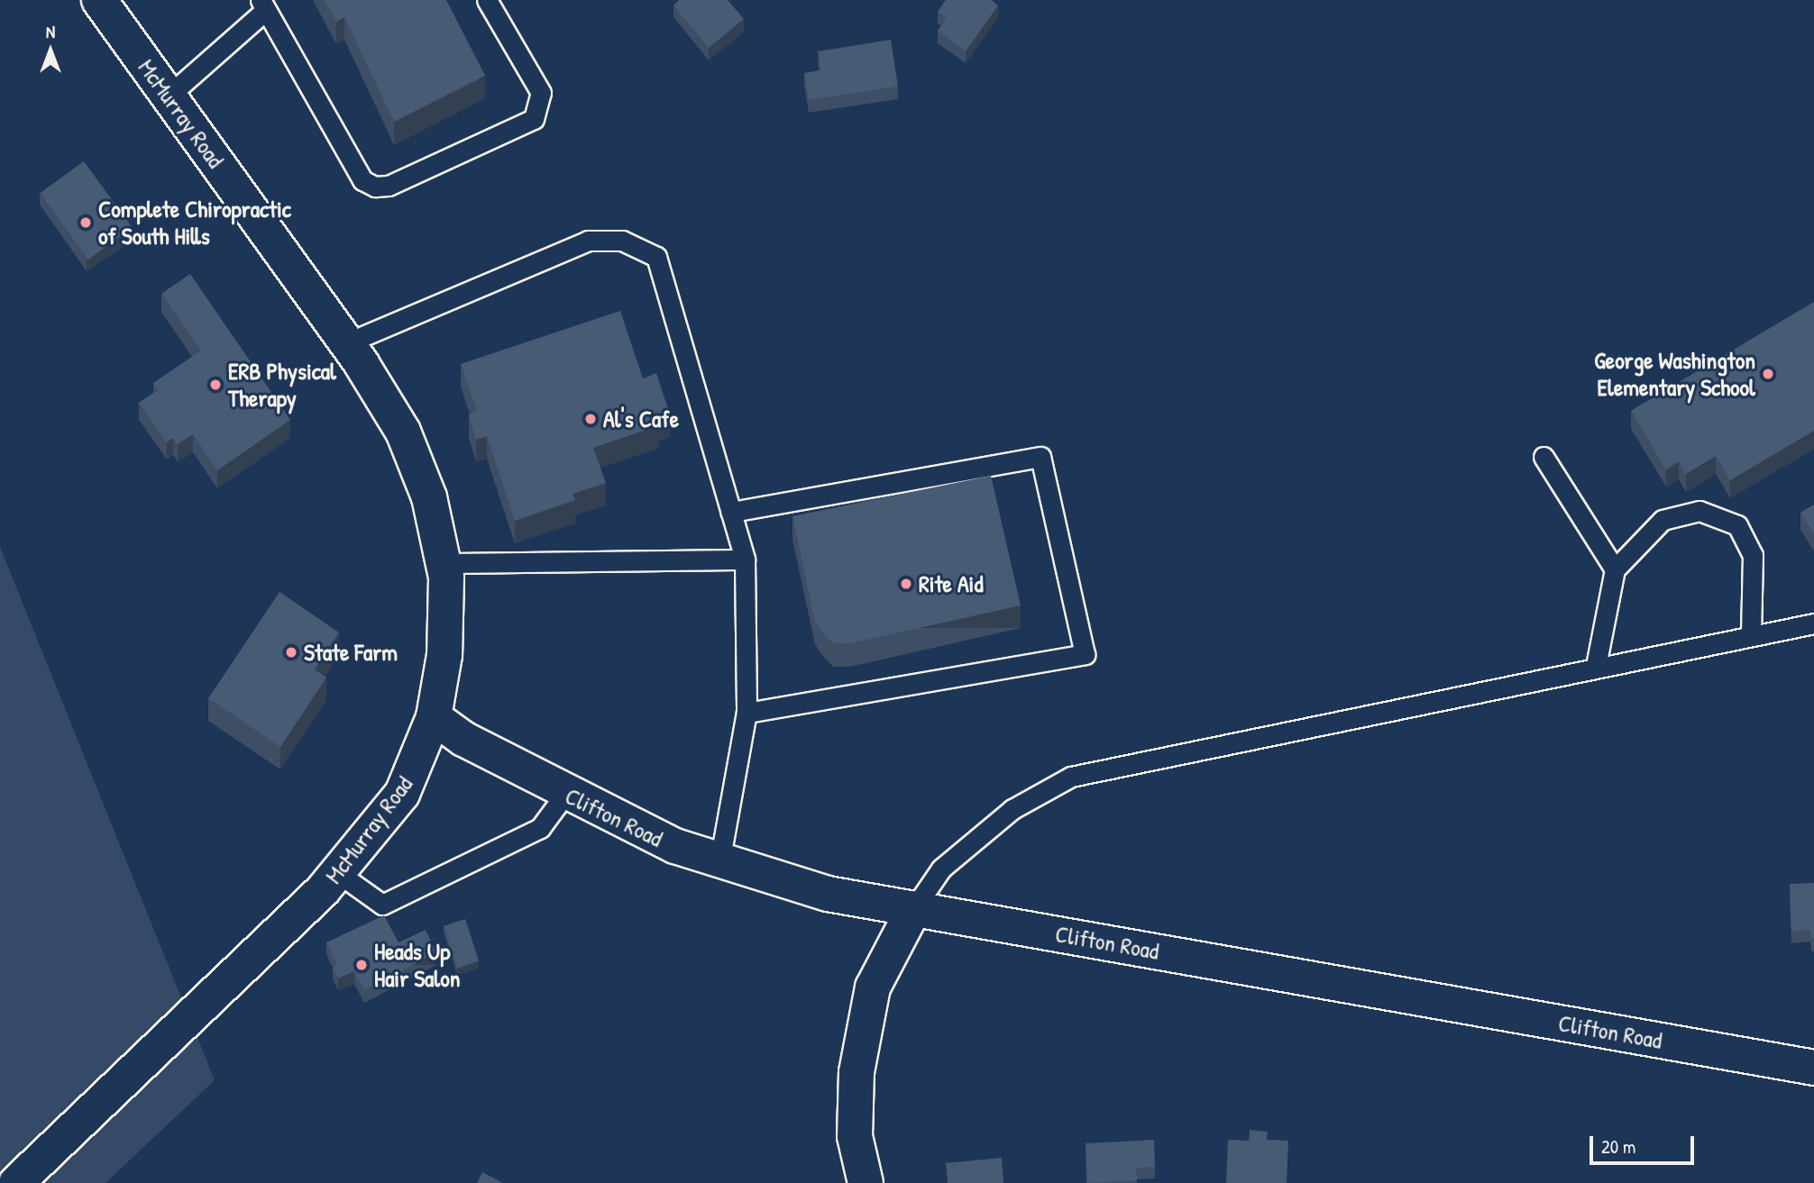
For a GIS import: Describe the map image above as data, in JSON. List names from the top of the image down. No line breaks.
{"streets":{"main road":["McMurray Road","Clifton Road"]},"crossings":[["McMurray Road","Clifton Road"]],"places":["Complete Chiropractic of South Hills","George Washington Elementary School","ERB Physical Therapy","Al's Cafe","Rite Aid","State Farm","Heads Up Hair Salon"],"scale_bar":"20 m","north":"top"}
